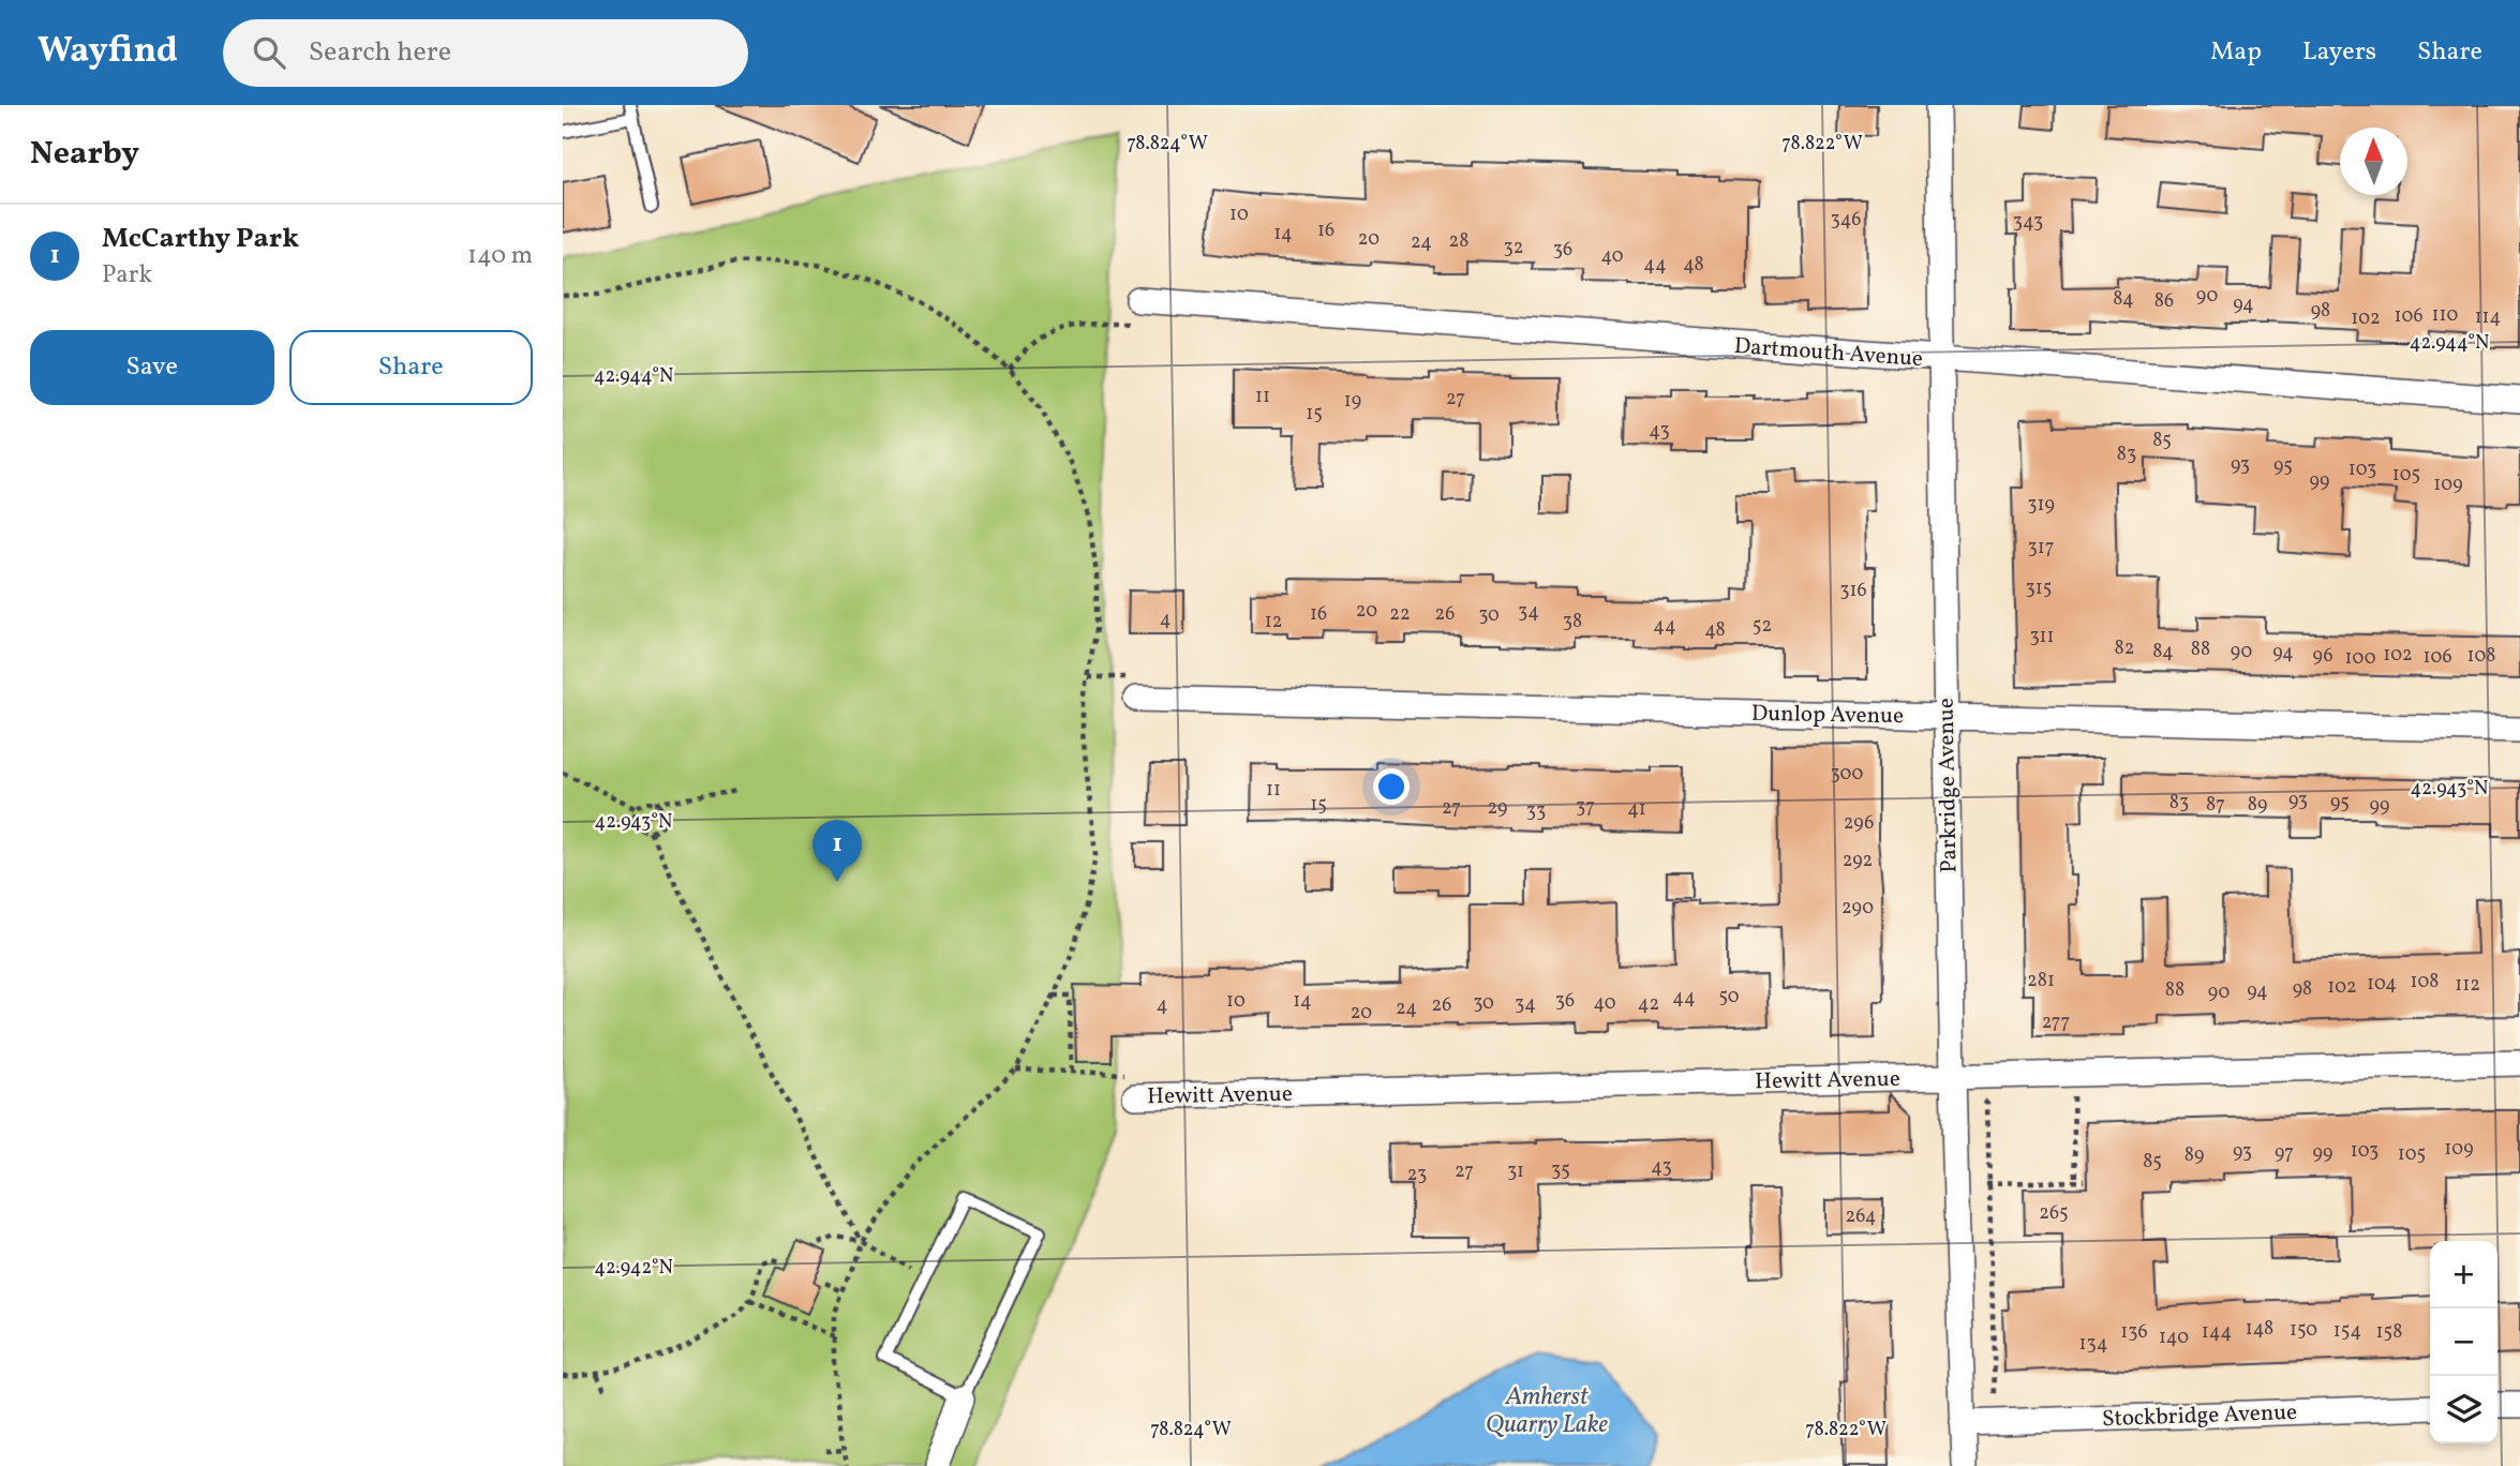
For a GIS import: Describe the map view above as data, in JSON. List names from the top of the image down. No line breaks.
{"streets":{"street":["Dartmouth Avenue","Dunlop Avenue","Parkridge Avenue","Hewitt Avenue","Stockbridge Avenue"]},"crossings":[["Dartmouth Avenue","Parkridge Avenue"],["Dunlop Avenue","Parkridge Avenue"],["Parkridge Avenue","Hewitt Avenue"],["Parkridge Avenue","Stockbridge Avenue"]],"water":["Amherst Quarry Lake"],"house_numbers":["10","346","343","16","14","20","28","24","32","36","40","44","48","90","84","86","94","98","110","106","114","102","11","27","19","15","43","85","83","93","95","103","105","99","109","319","317","315","316","20","34","16","22","26","30","4","12","38","44","52","48","311","82","88","84","90","94","102","96","108","106","100","300","11","93","83","95","15","87","89","99","37","27","29","41","33","296","292","290","281","108","104","112","102","98","88","94","90","50","44","10","14","36","30","40","34","42","4","26","24","20","277","109","103","93","97","99","105","89","85","43","35","27","31","23","265","264","148","150","154","136","144","158","140","134"],"north":"top","page":{"header":"Wayfind","search":"Search here","nav":["Map","Layers","Share"],"heading":"Nearby","list":[{"mark":"1","name":"McCarthy Park","note":"Park","value":"140 m"}],"buttons":["Save","Share"],"pins":"1","map_buttons":["+","−"]},"coordinates":["78.824°W","78.822°W","42.944°N","42.943°N","42.942°N"]}
